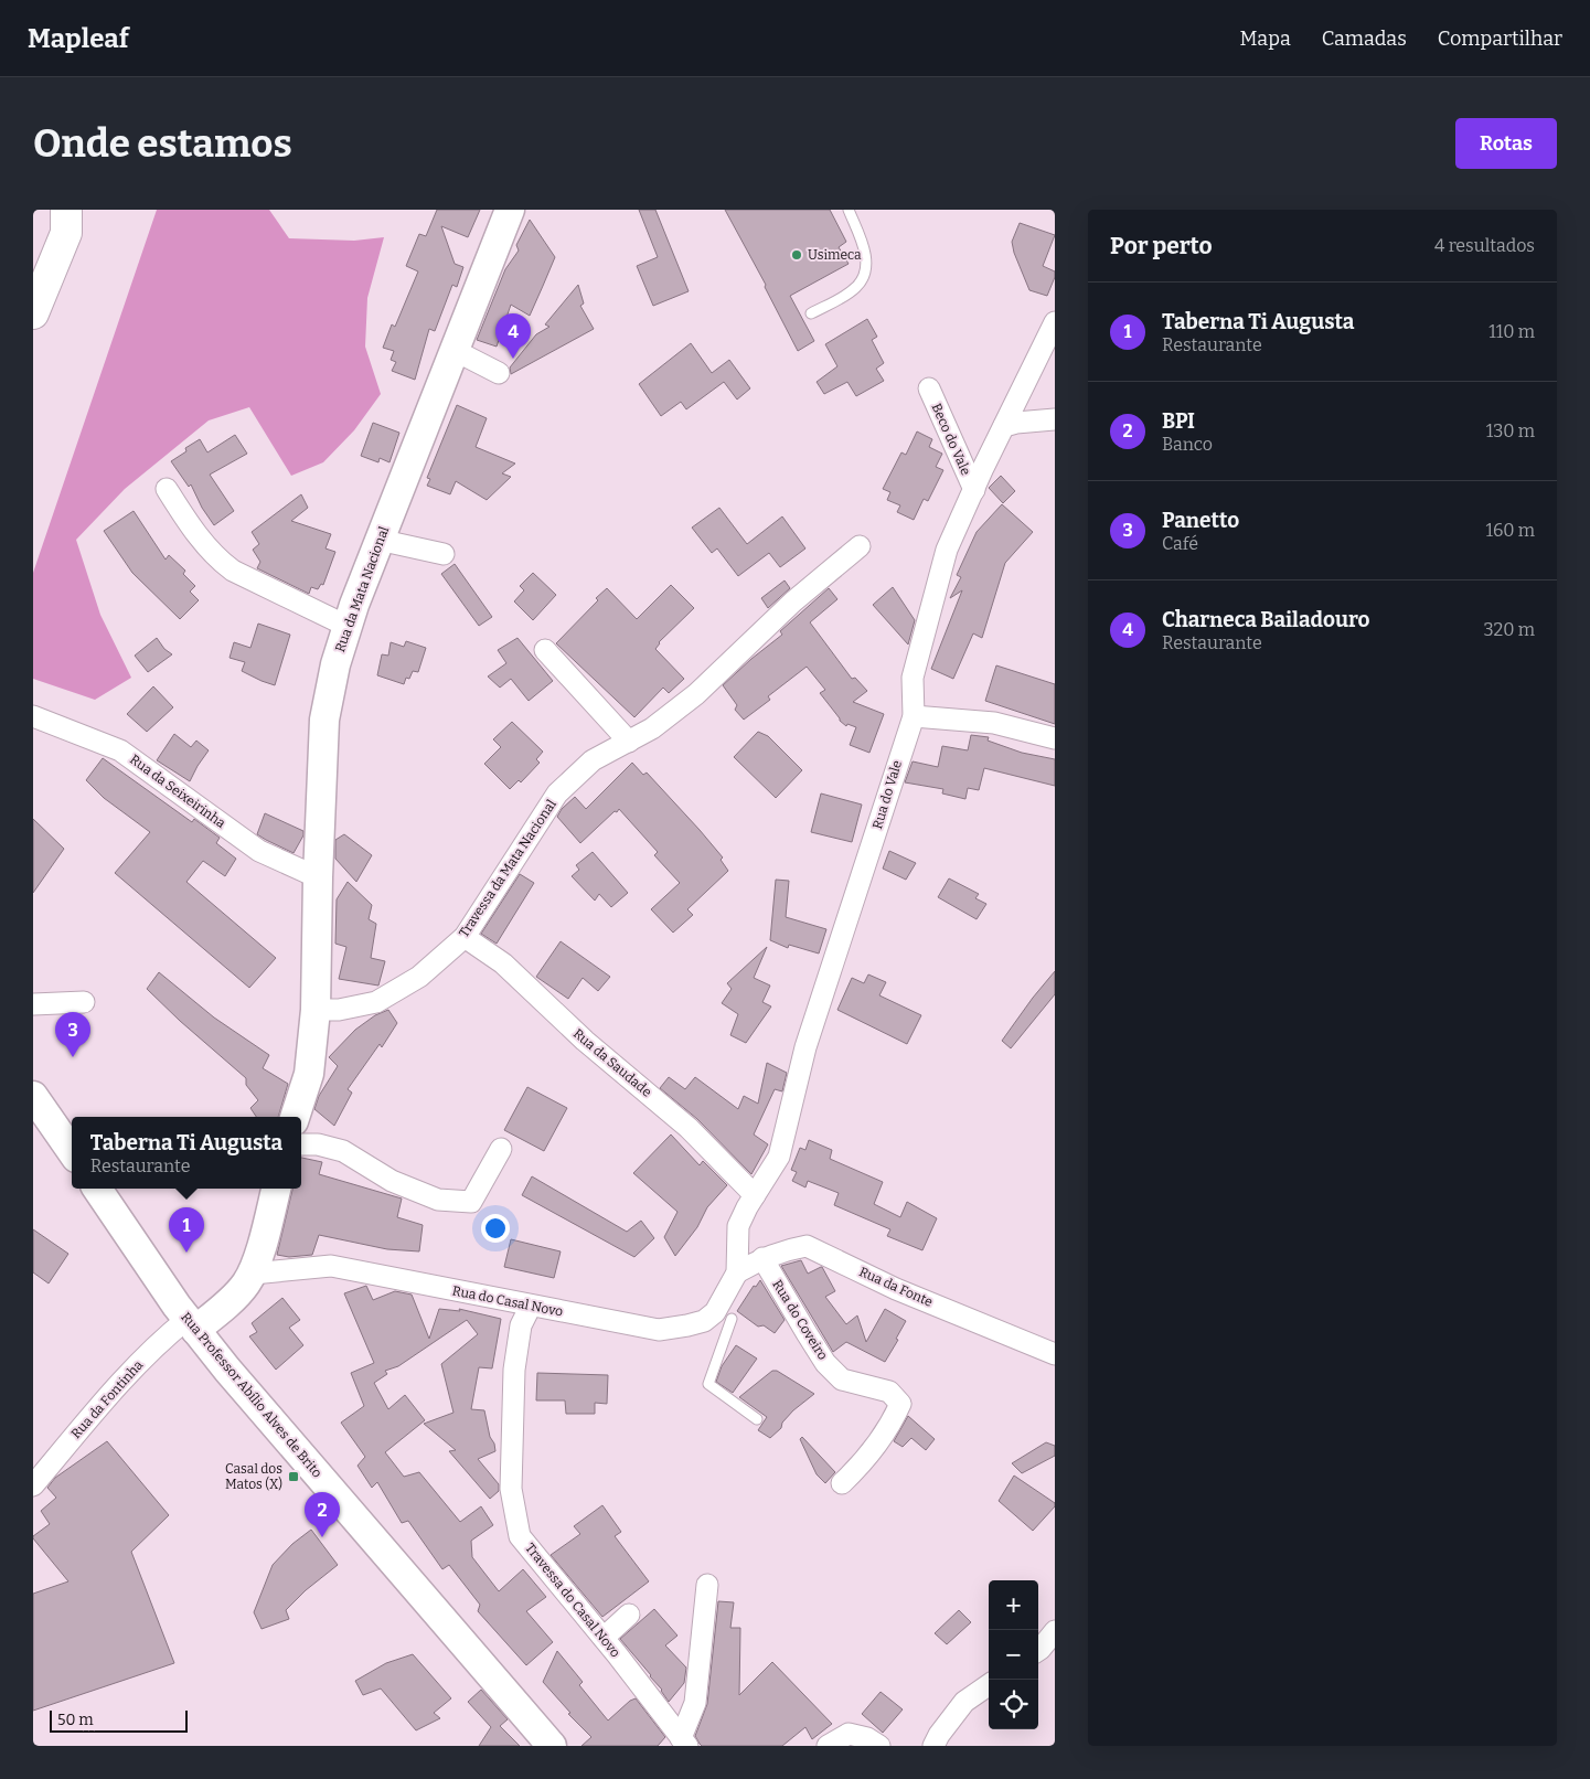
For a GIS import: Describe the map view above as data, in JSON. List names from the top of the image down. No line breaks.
{"streets":{"street":["Beco do Vale","Rua da Mata Nacional","Rua da Seixeirinha","Rua do Vale","Travessa da Mata Nacional","Rua da Saudade","Rua da Fonte","Rua do Casal Novo","Rua do Coveiro","Rua Professor Abílio Alves de Brito","Rua da Fontinha","Travessa do Casal Novo"]},"crossings":[["Beco do Vale","Rua do Vale"],["Rua da Mata Nacional","Rua da Seixeirinha"],["Rua da Mata Nacional","Travessa da Mata Nacional"],["Rua do Vale","Rua da Saudade"],["Rua do Vale","Rua da Fonte"],["Rua do Vale","Rua do Casal Novo"],["Travessa da Mata Nacional","Rua da Saudade"],["Rua da Fonte","Rua do Casal Novo"],["Rua da Fonte","Rua do Coveiro"],["Rua do Casal Novo","Travessa do Casal Novo"],["Rua Professor Abílio Alves de Brito","Rua da Fontinha"]],"places":{"other":["Usimeca"],"transit":["Casal dos Matos (X)"]},"scale_bar":"50 m","page":{"header":"Mapleaf","nav":["Mapa","Camadas","Compartilhar"],"buttons":"Rotas","title":"Onde estamos","heading":["Por perto","4 resultados"],"list":[{"mark":"1","name":"Taberna Ti Augusta","note":"Restaurante","value":"110 m"},{"mark":"2","name":"BPI","note":"Banco","value":"130 m"},{"mark":"3","name":"Panetto","note":"Café","value":"160 m"},{"mark":"4","name":"Charneca Bailadouro","note":"Restaurante","value":"320 m"}],"pins":["4","3","1","2"],"popup":["Taberna Ti Augusta","Restaurante"],"map_buttons":["+","−"],"scale":"50 m"}}
